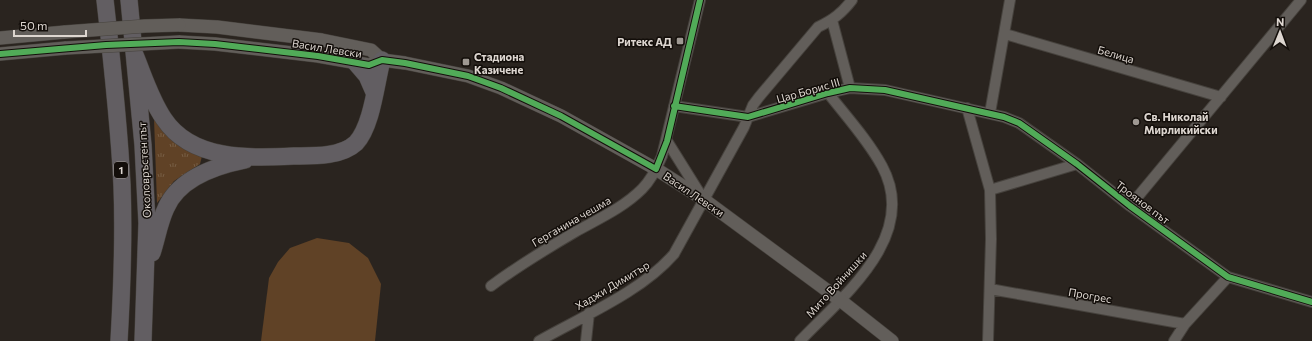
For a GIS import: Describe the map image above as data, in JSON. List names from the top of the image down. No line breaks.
{"streets":{"highway":["1","Околовръстен път"],"street":["Васил Левски","Белица","Цар Борис III","Троянов път","Герганина чешма","Мито Войнишки","Хаджи Димитър","Прогрес"]},"crossings":[["Васил Левски","Герганина чешма"],["Васил Левски","Мито Войнишки"],["Васил Левски","Хаджи Димитър"],["Цар Борис III","Троянов път"],["Цар Борис III","Мито Войнишки"],["Цар Борис III","Хаджи Димитър"]],"places":{"transit":["Ритекс АД","Стадиона Казичене"],"other":["Св. Николай Мирликийски"]},"scale_bar":"50 m","north":"top"}
